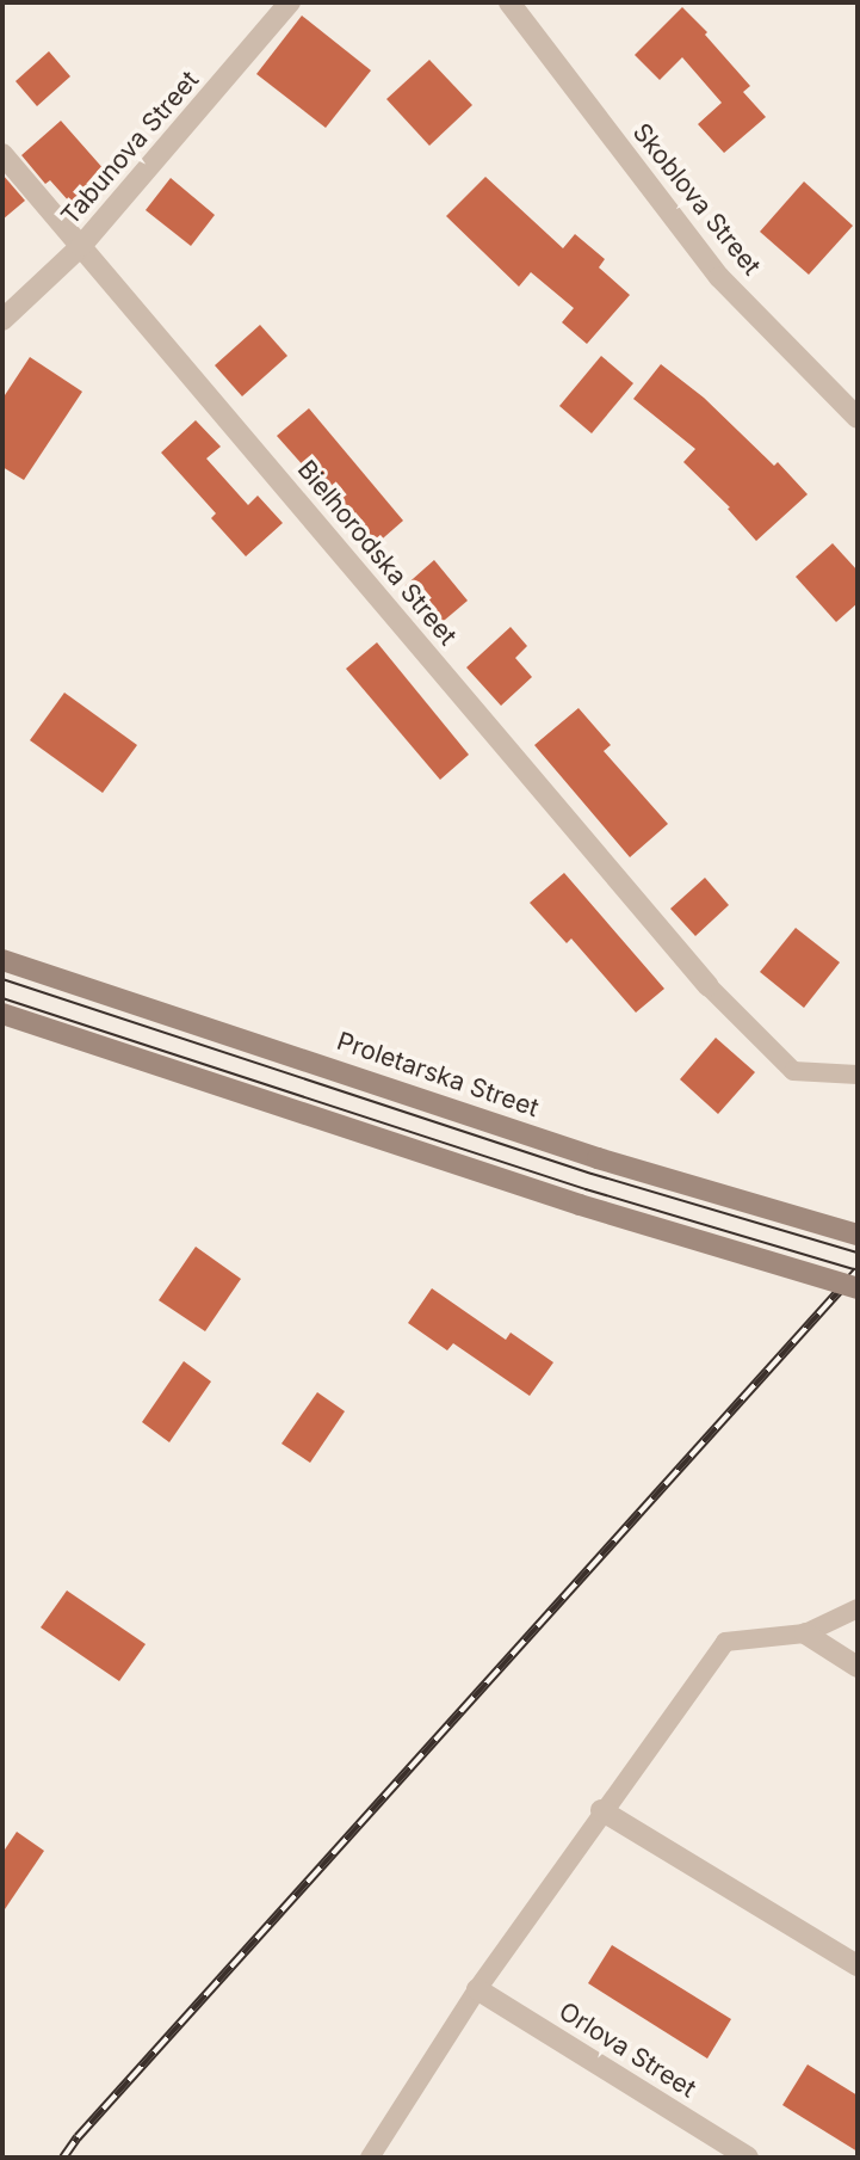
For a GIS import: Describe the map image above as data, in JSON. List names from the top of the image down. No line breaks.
{"streets":{"main road":["Proletarska Street"],"street":["Tabunova Street","Skoblova Street","Bielhorodska Street","Orlova Street"]},"crossings":[["Tabunova Street","Bielhorodska Street"]]}
